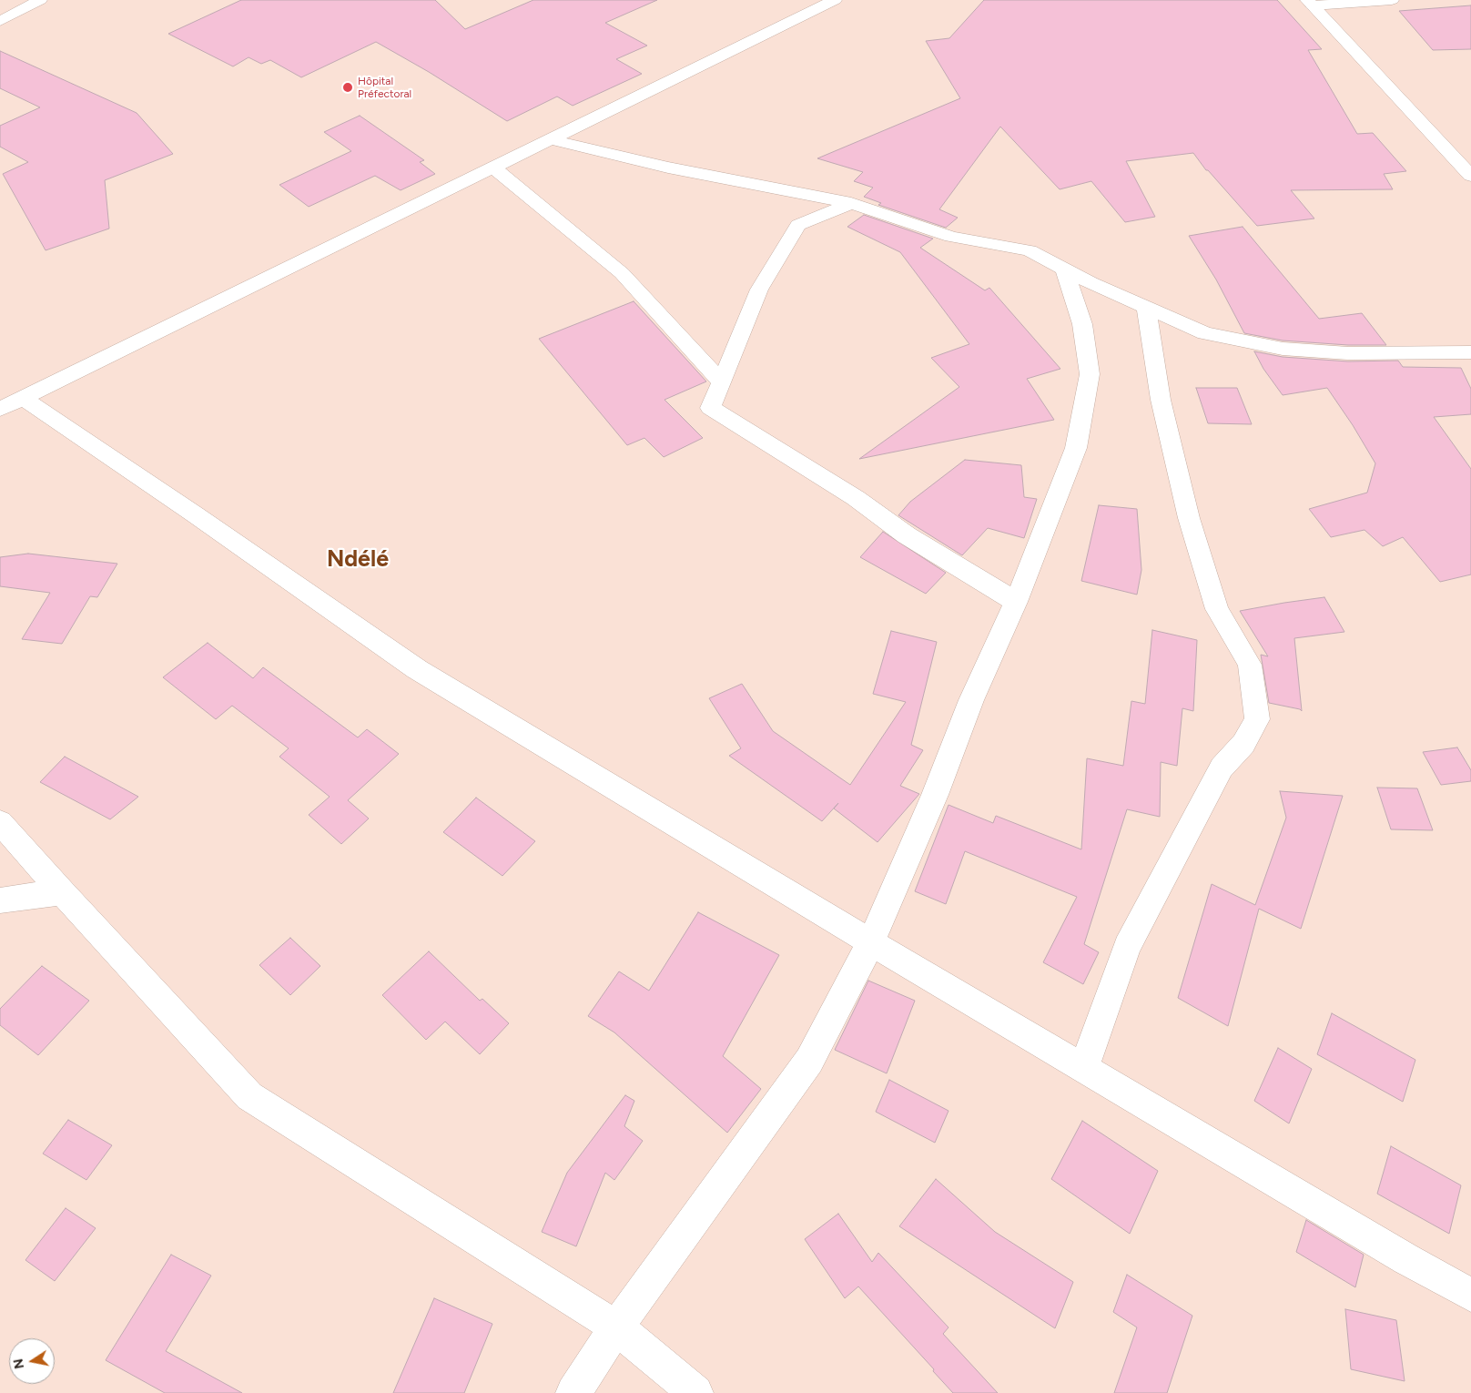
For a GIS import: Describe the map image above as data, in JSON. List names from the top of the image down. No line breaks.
{"districts":["Ndélé"],"places":["Hôpital Préfectoral"],"north":"left"}
